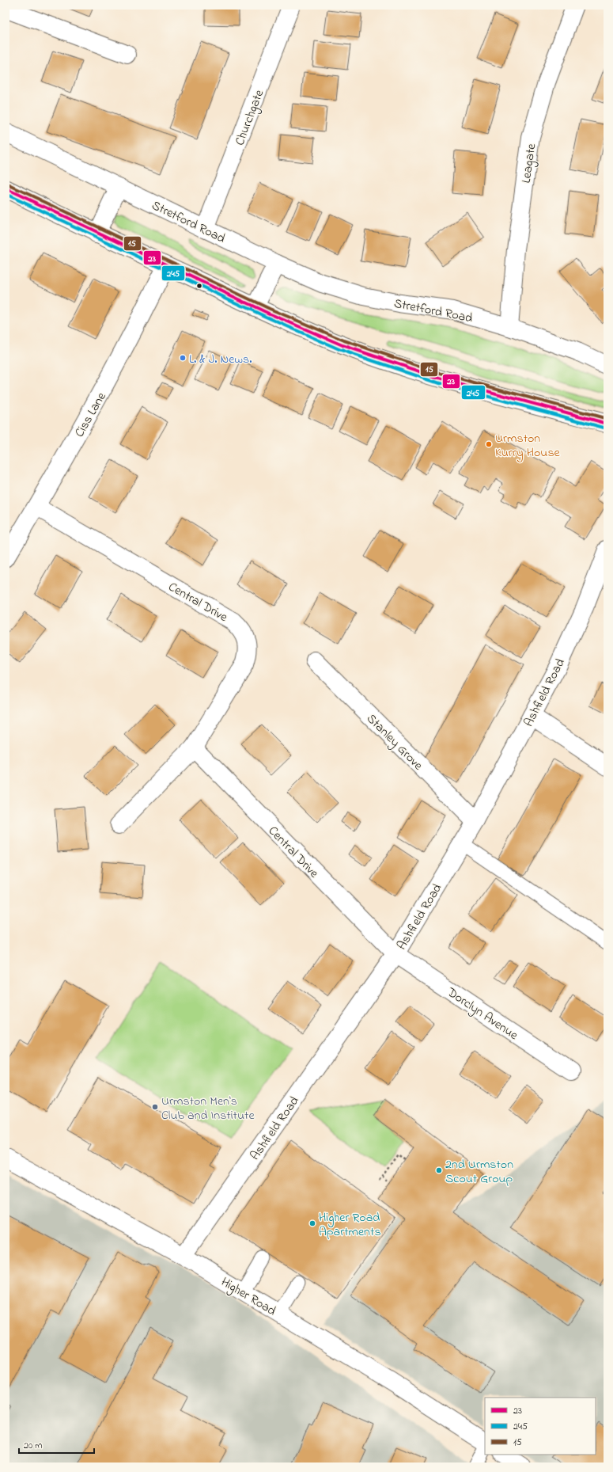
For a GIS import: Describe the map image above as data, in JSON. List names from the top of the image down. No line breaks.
{"streets":{"street":["Churchgate","Leagate","Stretford Road","Ciss Lane","Central Drive","Ashfield Road","Stanley Grove","Dorclyn Avenue","Higher Road"]},"crossings":[["Churchgate","Stretford Road"],["Leagate","Stretford Road"],["Ciss Lane","Central Drive"],["Central Drive","Ashfield Road"],["Central Drive","Dorclyn Avenue"],["Ashfield Road","Stanley Grove"],["Ashfield Road","Dorclyn Avenue"],["Ashfield Road","Higher Road"]],"places":["L. & J. News.","Urmston Kurry House","Urmston Men's Club and Institute","2nd Urmston Scout Group","Higher Road Apartments"],"lines":["transit line 15","transit line 23","transit line 245"],"legend":["23","245","15"],"scale_bar":"20 m"}
